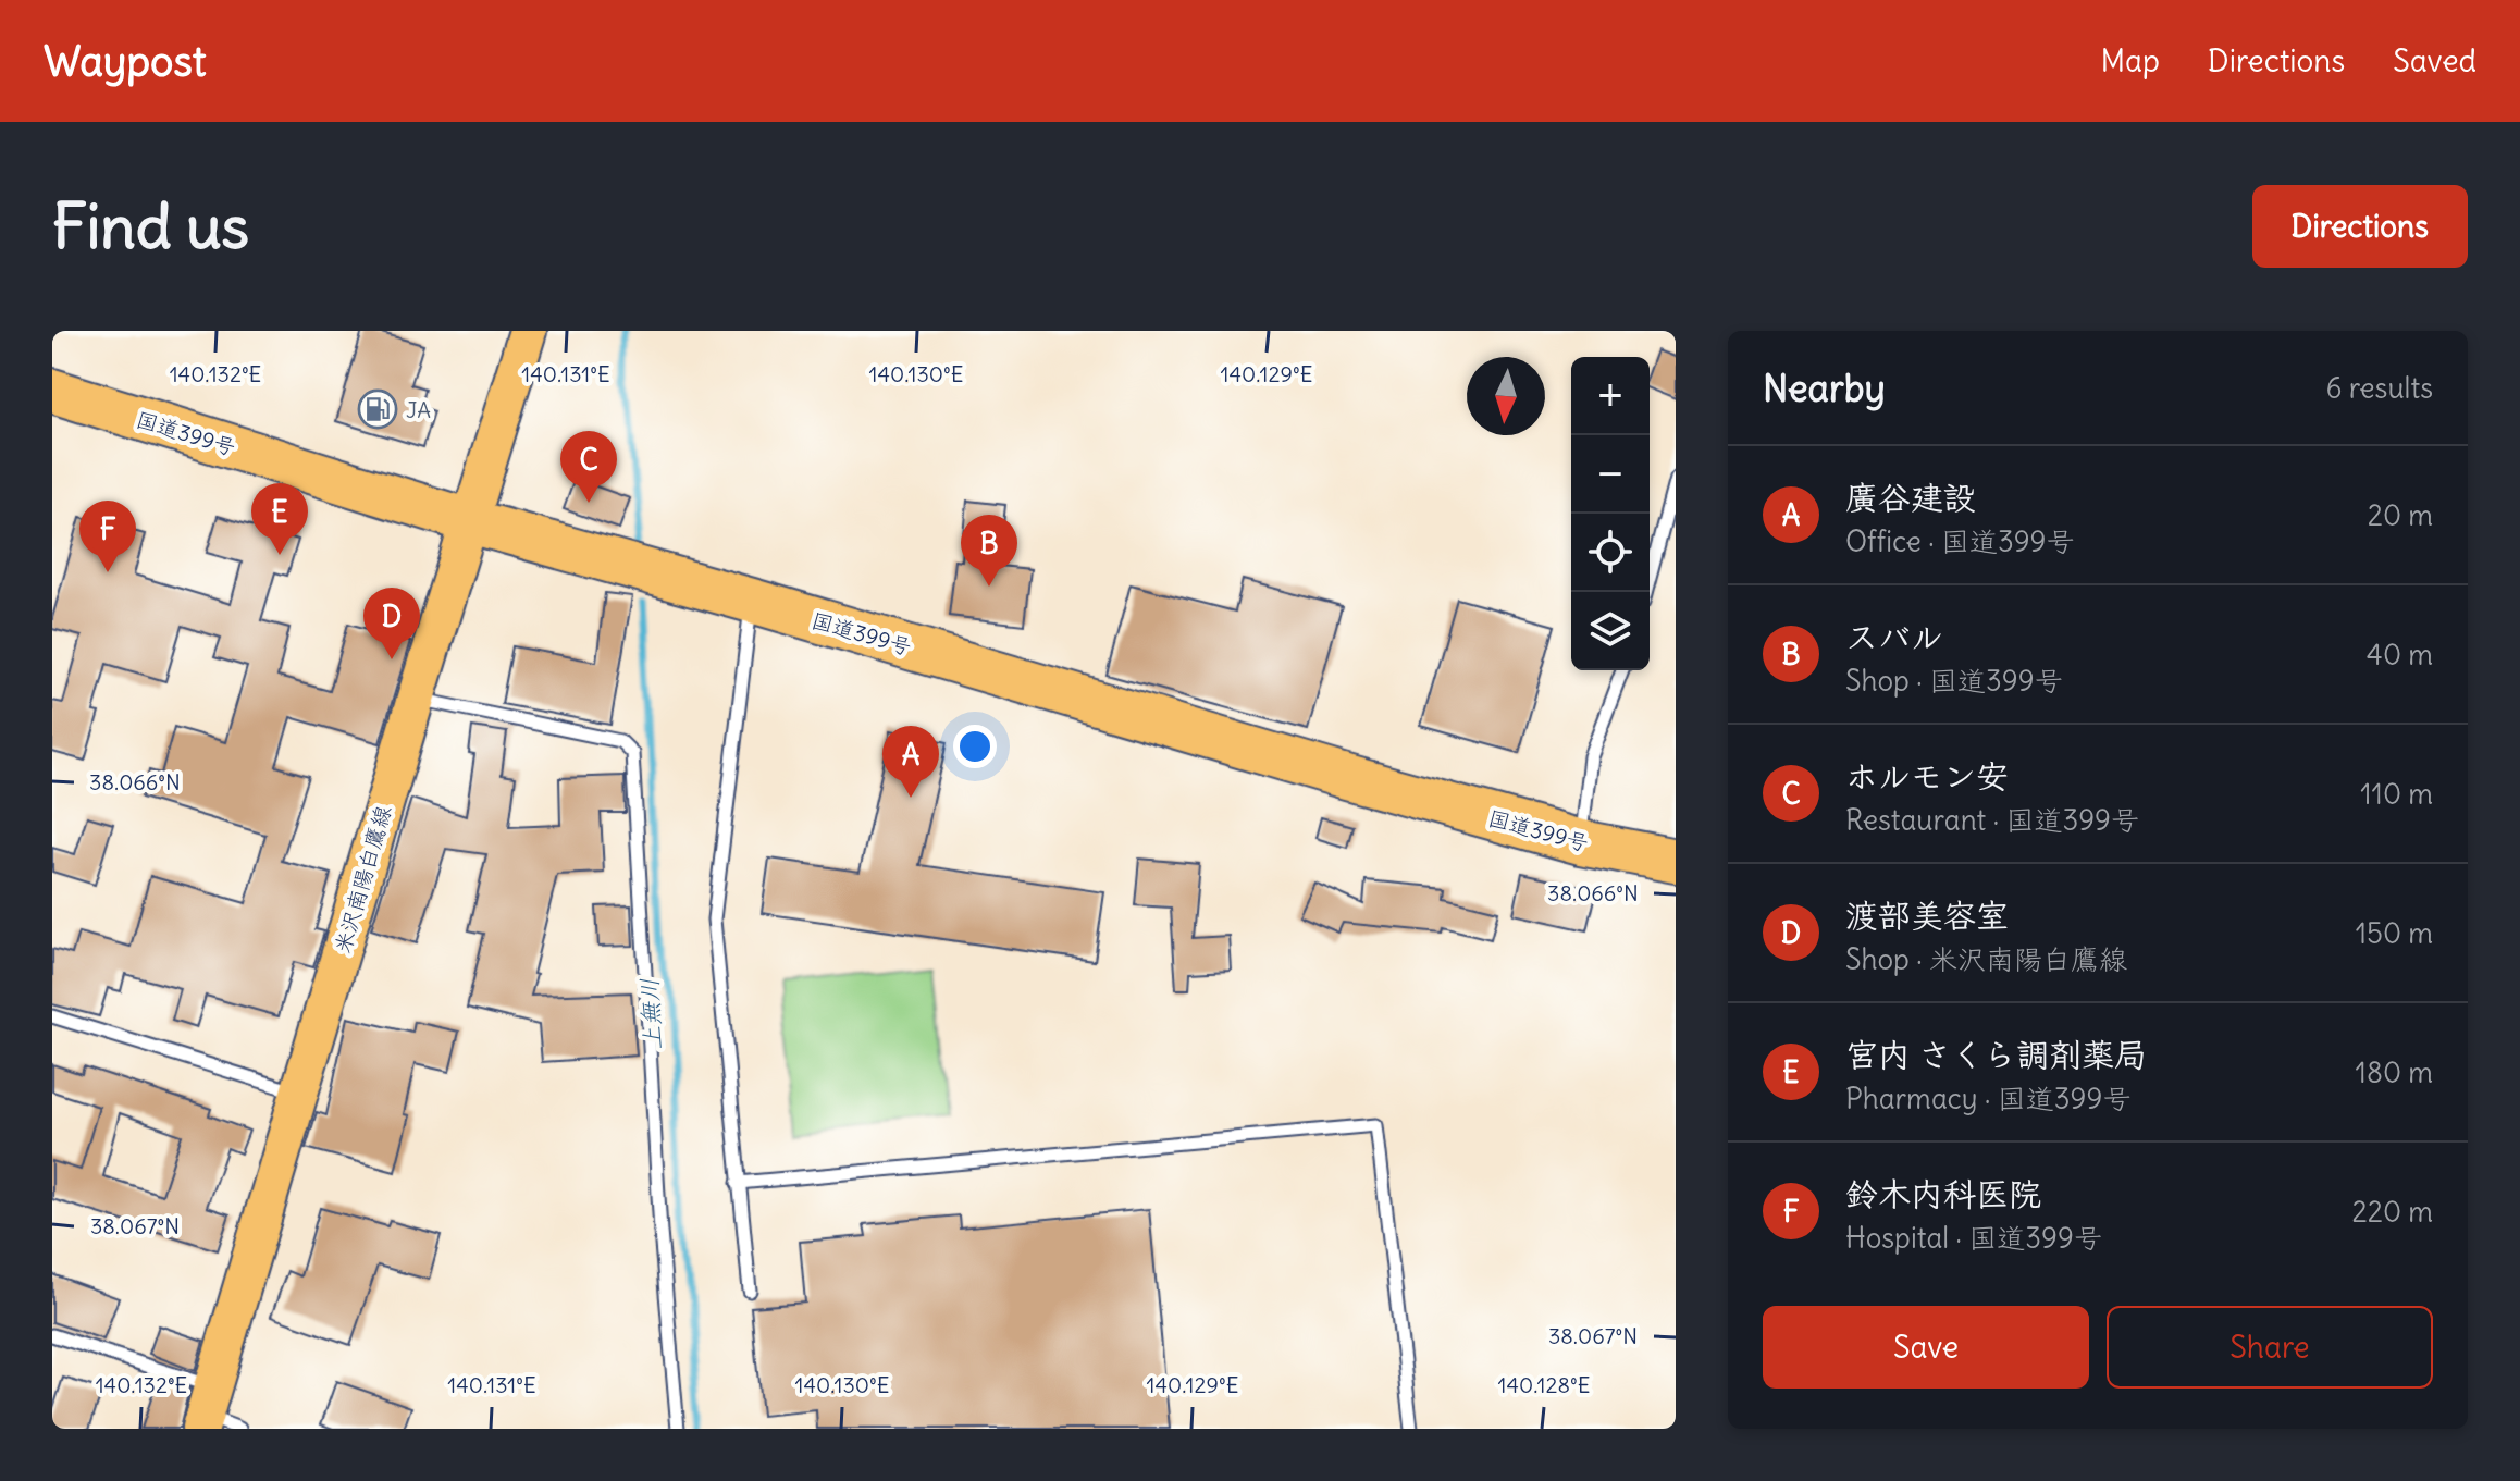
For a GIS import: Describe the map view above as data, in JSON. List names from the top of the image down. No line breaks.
{"streets":{"highway":["国道399号"],"main road":["米沢南陽白鷹線"]},"crossings":[["国道399号","米沢南陽白鷹線"]],"water":["上無川"],"places":{"fuel station":["JA"]},"north":"bottom","page":{"header":"Waypost","nav":["Map","Directions","Saved"],"buttons":["Directions",["Save","Share"]],"title":"Find us","heading":["Nearby","6 results"],"map_buttons":["+","−"],"pins":["C","E","F","B","D","A"],"list":[{"mark":"A","name":"廣谷建設","note":"Office · 国道399号","value":"20 m"},{"mark":"B","name":"スバル","note":"Shop · 国道399号","value":"40 m"},{"mark":"C","name":"ホルモン安","note":"Restaurant · 国道399号","value":"110 m"},{"mark":"D","name":"渡部美容室","note":"Shop · 米沢南陽白鷹線","value":"150 m"},{"mark":"E","name":"宮内 さくら調剤薬局","note":"Pharmacy · 国道399号","value":"180 m"},{"mark":"F","name":"鈴木内科医院","note":"Hospital · 国道399号","value":"220 m"}]},"coordinates":["140.132°E","140.131°E","140.130°E","140.129°E","38.066°N","38.067°N","140.128°E"]}
